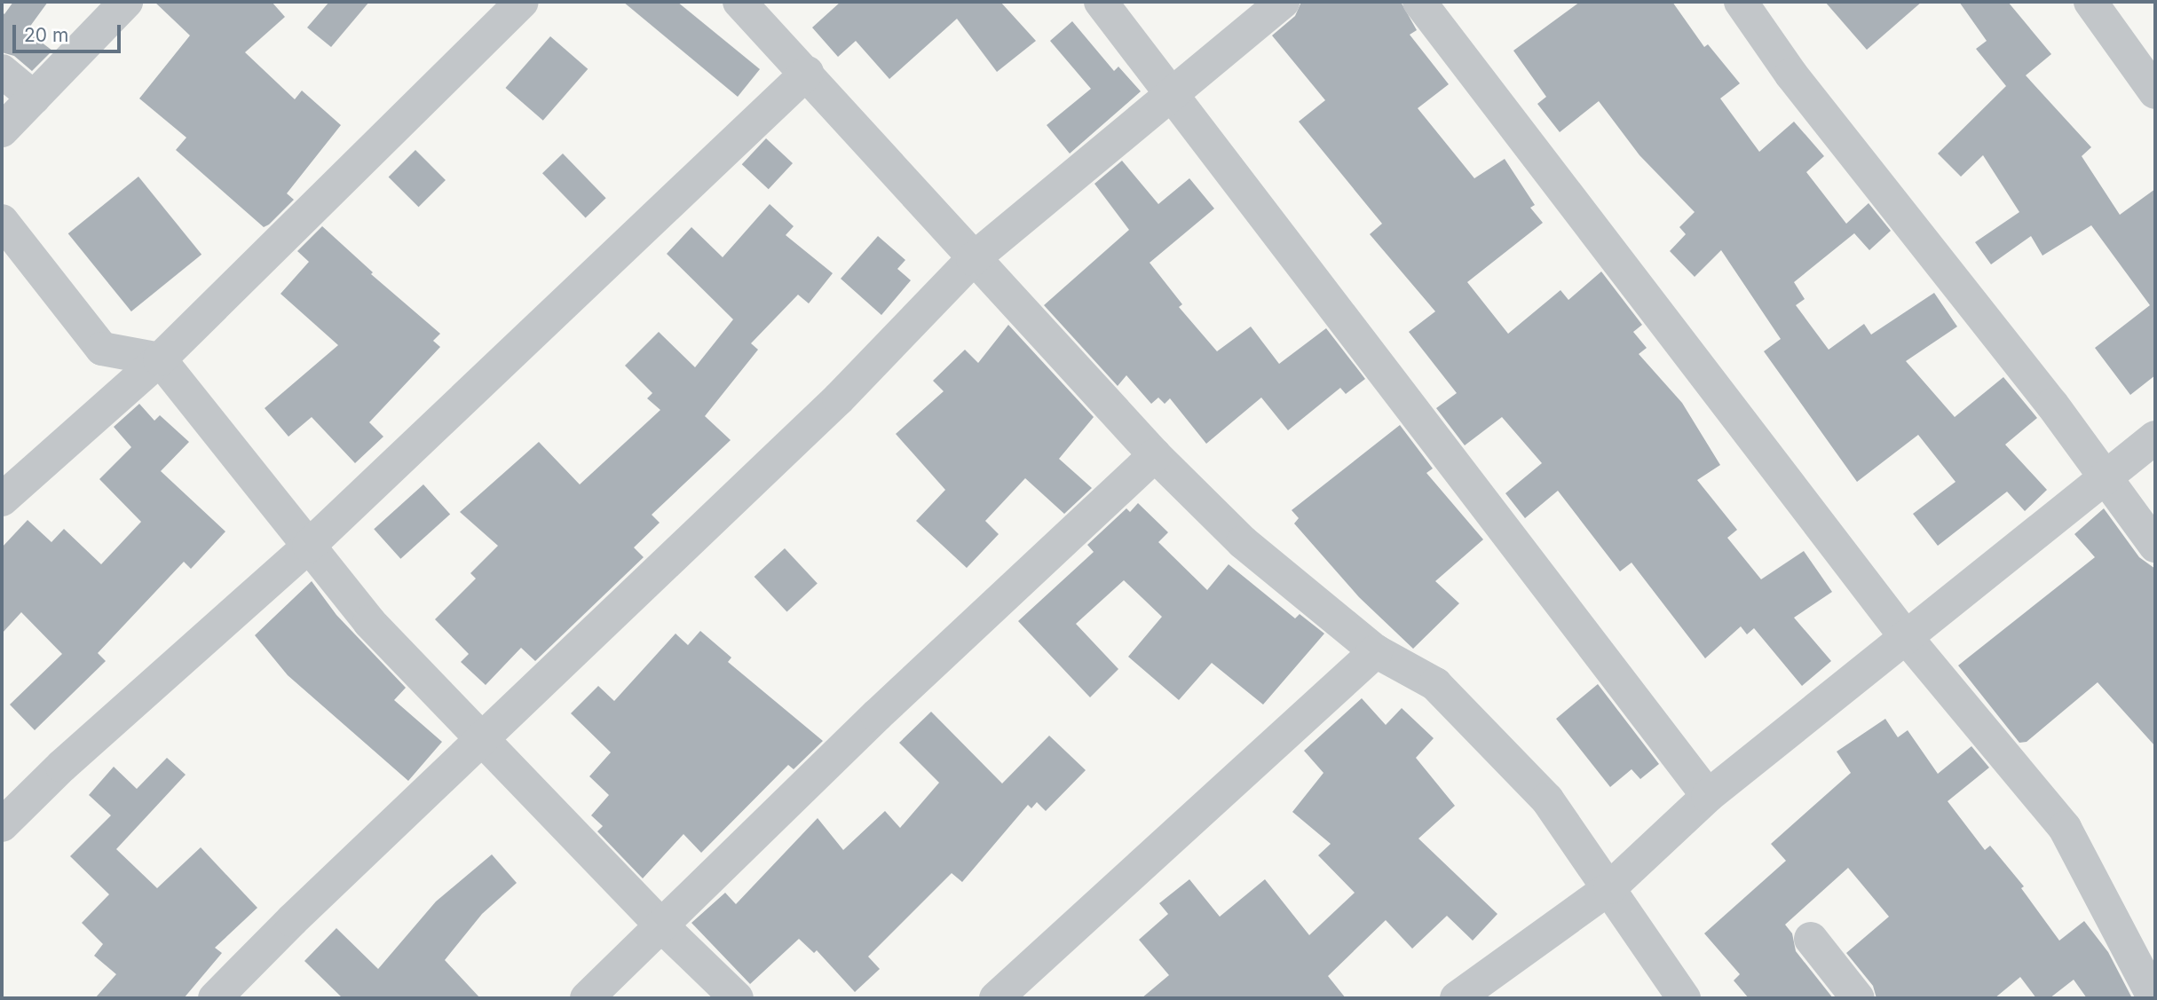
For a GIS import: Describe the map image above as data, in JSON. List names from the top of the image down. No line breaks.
{"scale_bar":"20 m"}
